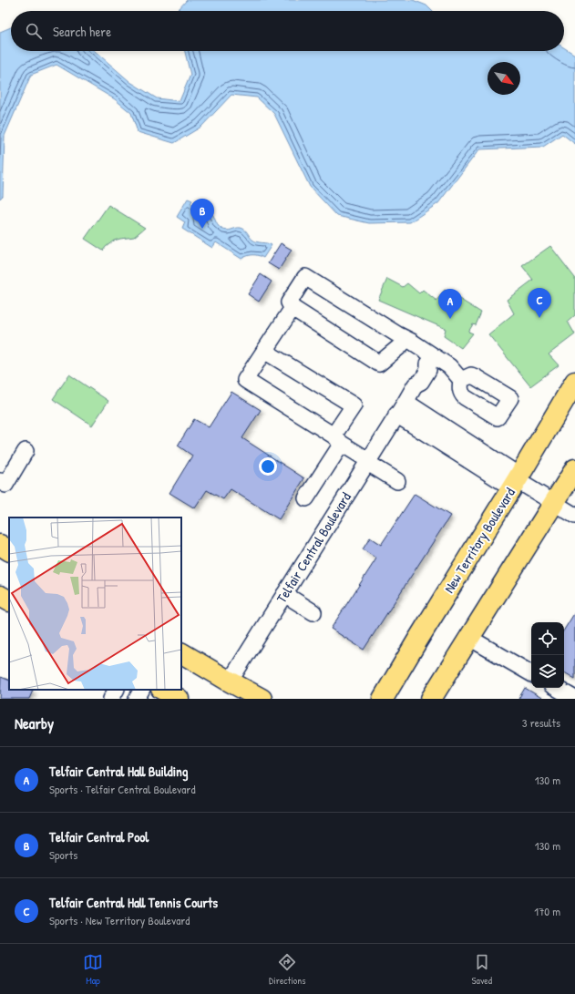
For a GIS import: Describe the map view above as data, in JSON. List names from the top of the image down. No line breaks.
{"streets":{"main road":["New Territory Boulevard"],"street":["Telfair Central Boulevard"]},"north":"bottom right","page":{"search":"Search here","pins":["B","C","A"],"heading":["Nearby","3 results"],"list":[{"mark":"A","name":"Telfair Central Hall Building","note":"Sports · Telfair Central Boulevard","value":"130 m"},{"mark":"B","name":"Telfair Central Pool","note":"Sports","value":"130 m"},{"mark":"C","name":"Telfair Central Hall Tennis Courts","note":"Sports · New Territory Boulevard","value":"170 m"}],"nav":["Map","Directions","Saved"]}}
